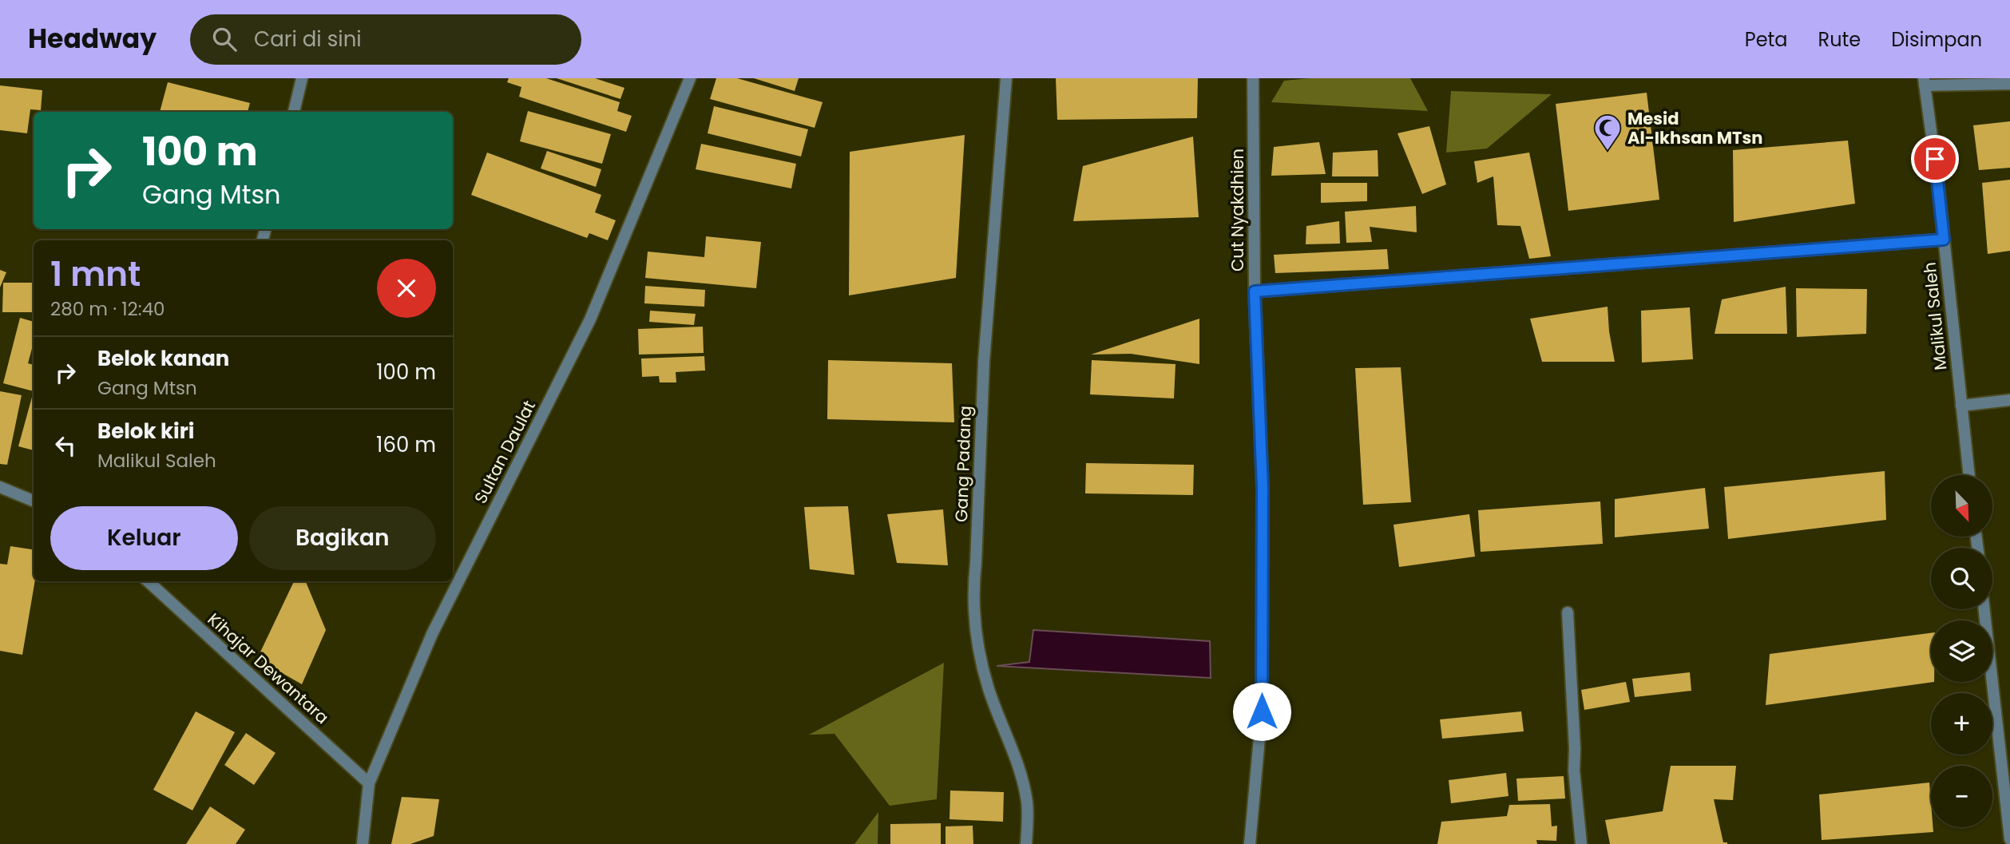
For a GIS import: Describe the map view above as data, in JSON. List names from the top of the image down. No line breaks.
{"streets":{"street":["Cut Nyakdhien","Malikul Saleh","Sultan Daulat","Gang Padang","Kihajar Dewantara"]},"crossings":[["Sultan Daulat","Kihajar Dewantara"]],"places":{"mosque":["Mesid Al-Ikhsan MTsn"]},"north":"bottom right","page":{"header":"Headway","search":"Cari di sini","nav":["Peta","Rute","Disimpan"],"turn":["100 m","Gang Mtsn"],"heading":["1 mnt","280 m · 12:40"],"list":[{"name":"Belok kanan","note":"Gang Mtsn","value":"100 m"},{"name":"Belok kiri","note":"Malikul Saleh","value":"160 m"}],"map_buttons":["+","−"],"buttons":["Keluar","Bagikan"]}}
